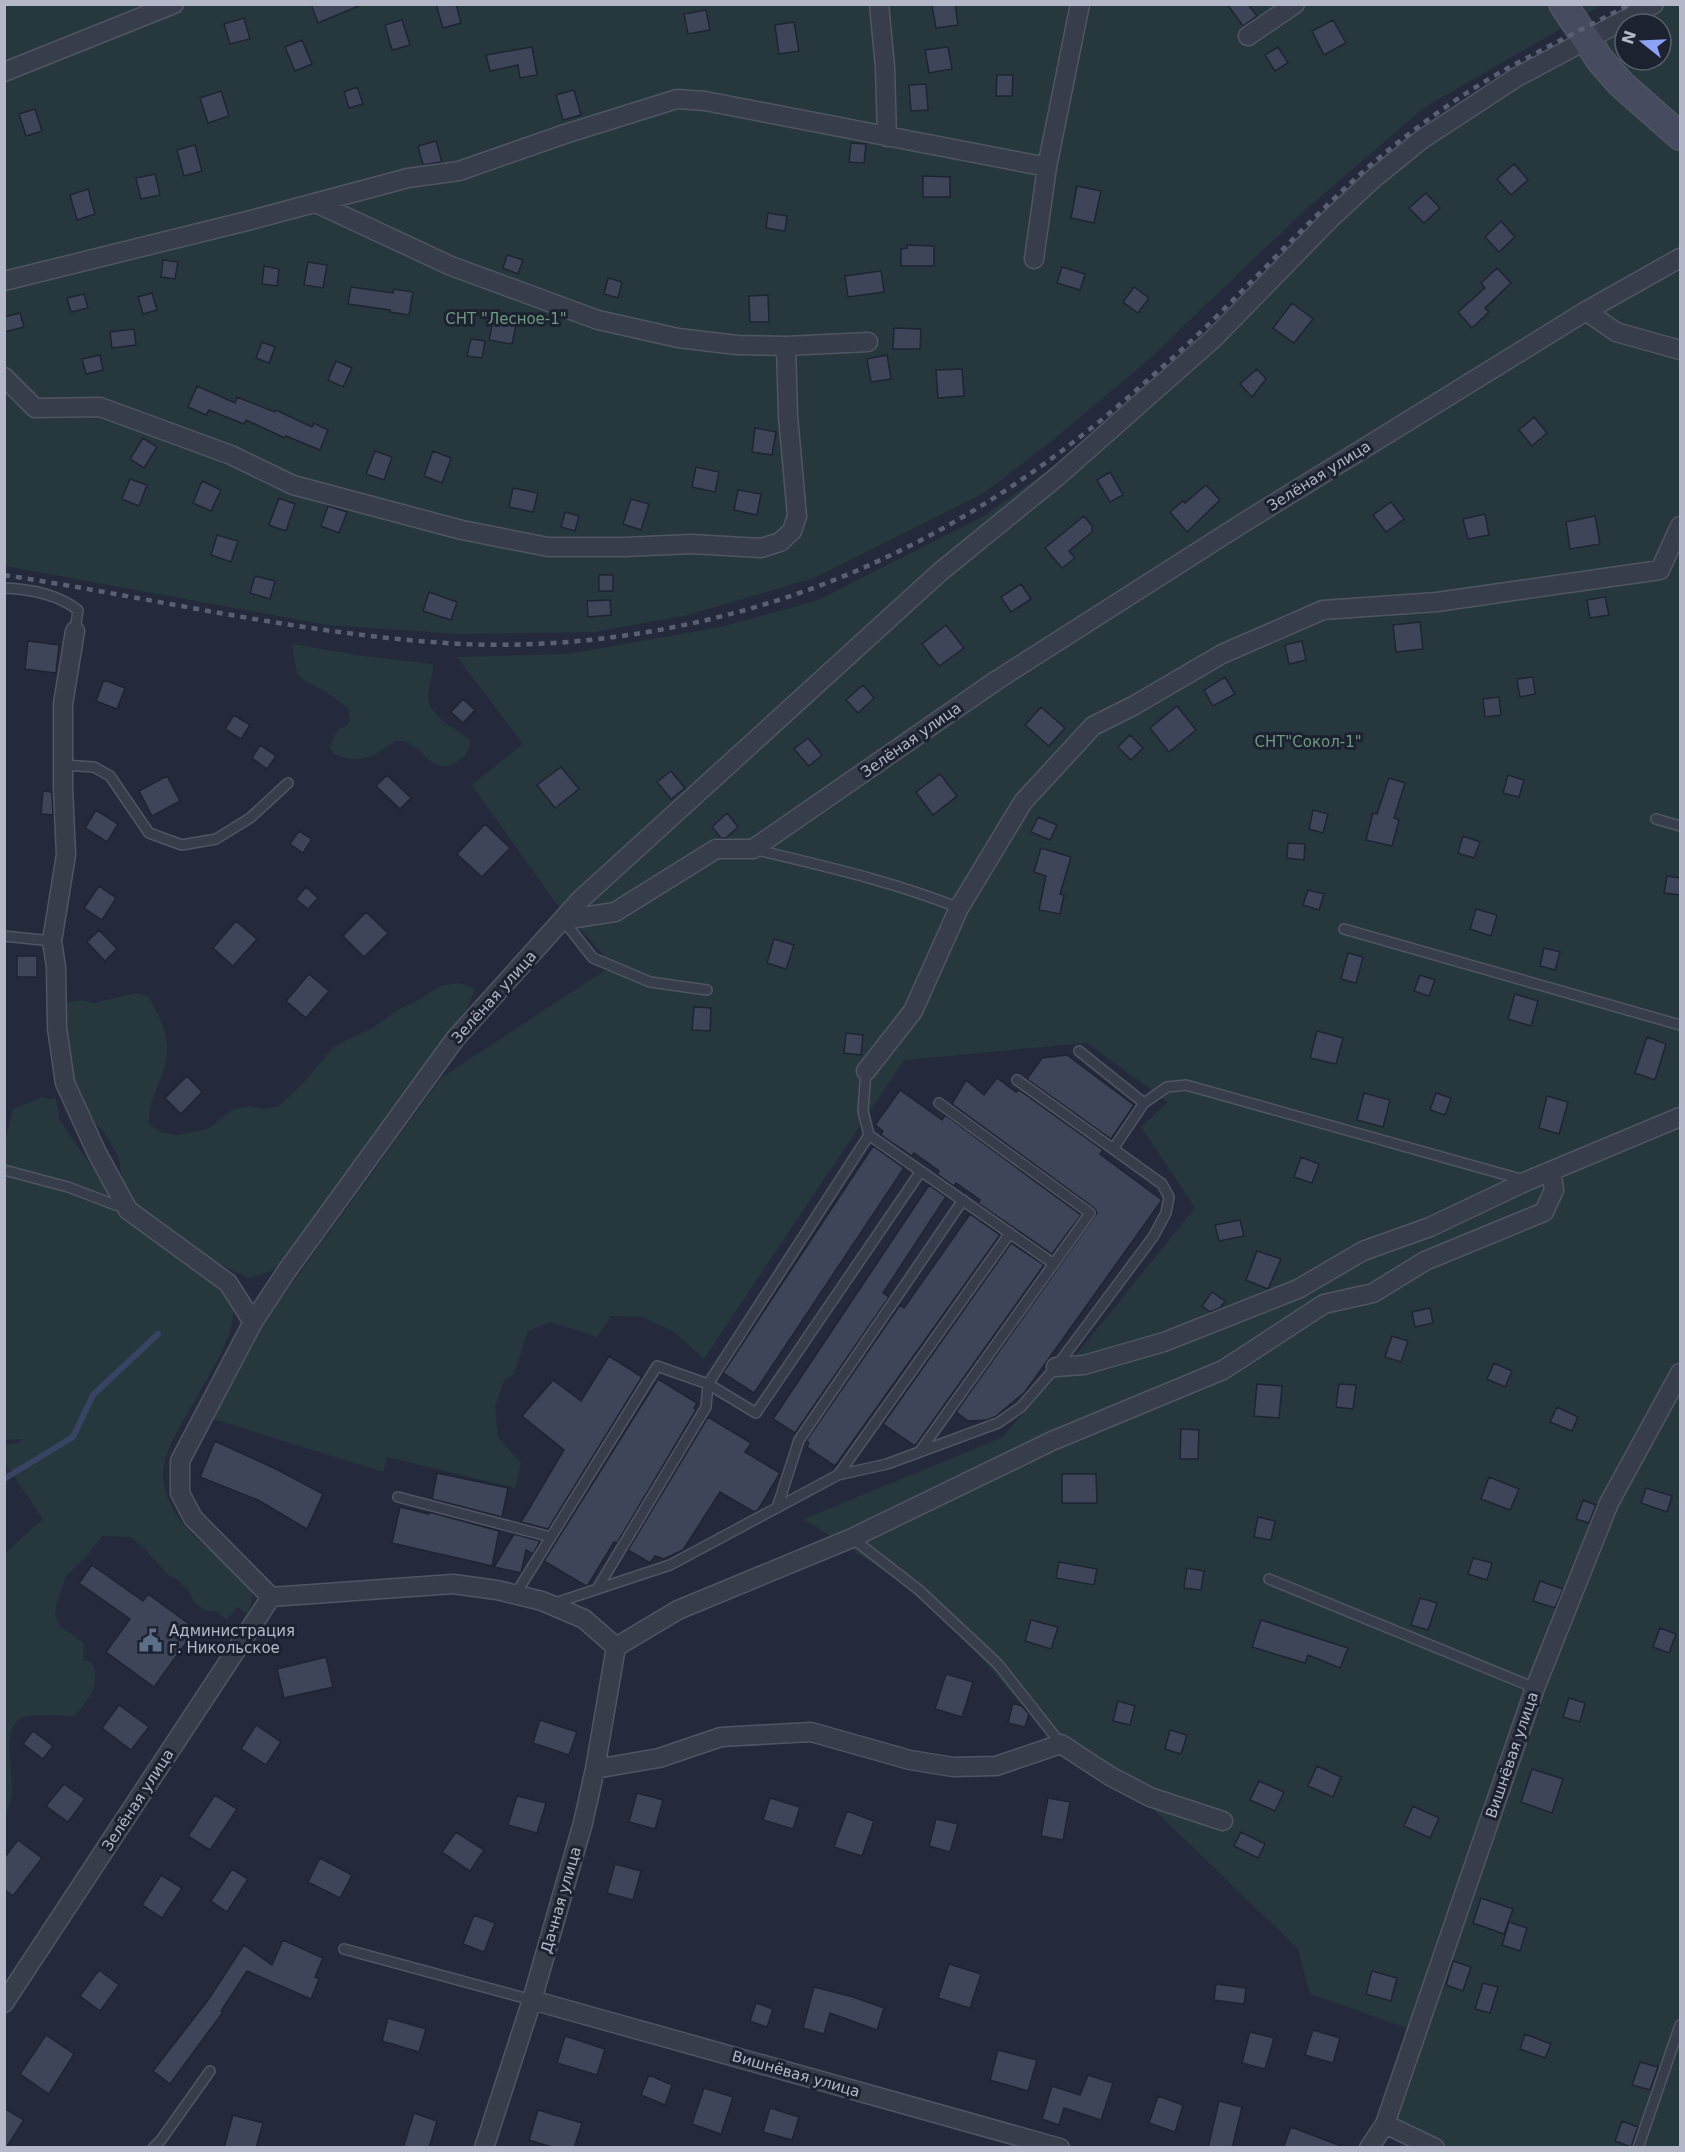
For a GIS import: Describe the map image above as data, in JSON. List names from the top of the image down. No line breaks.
{"streets":{"street":["Зелёная улица","Вишнёвая улица","Дачная улица"]},"crossings":[["Вишнёвая улица","Дачная улица"]],"parks":["СНТ \"Лесное-1\"","СНТ\"Сокол-1\""],"places":{"public building":["Администрация г. Никольское"]},"north":"left"}
